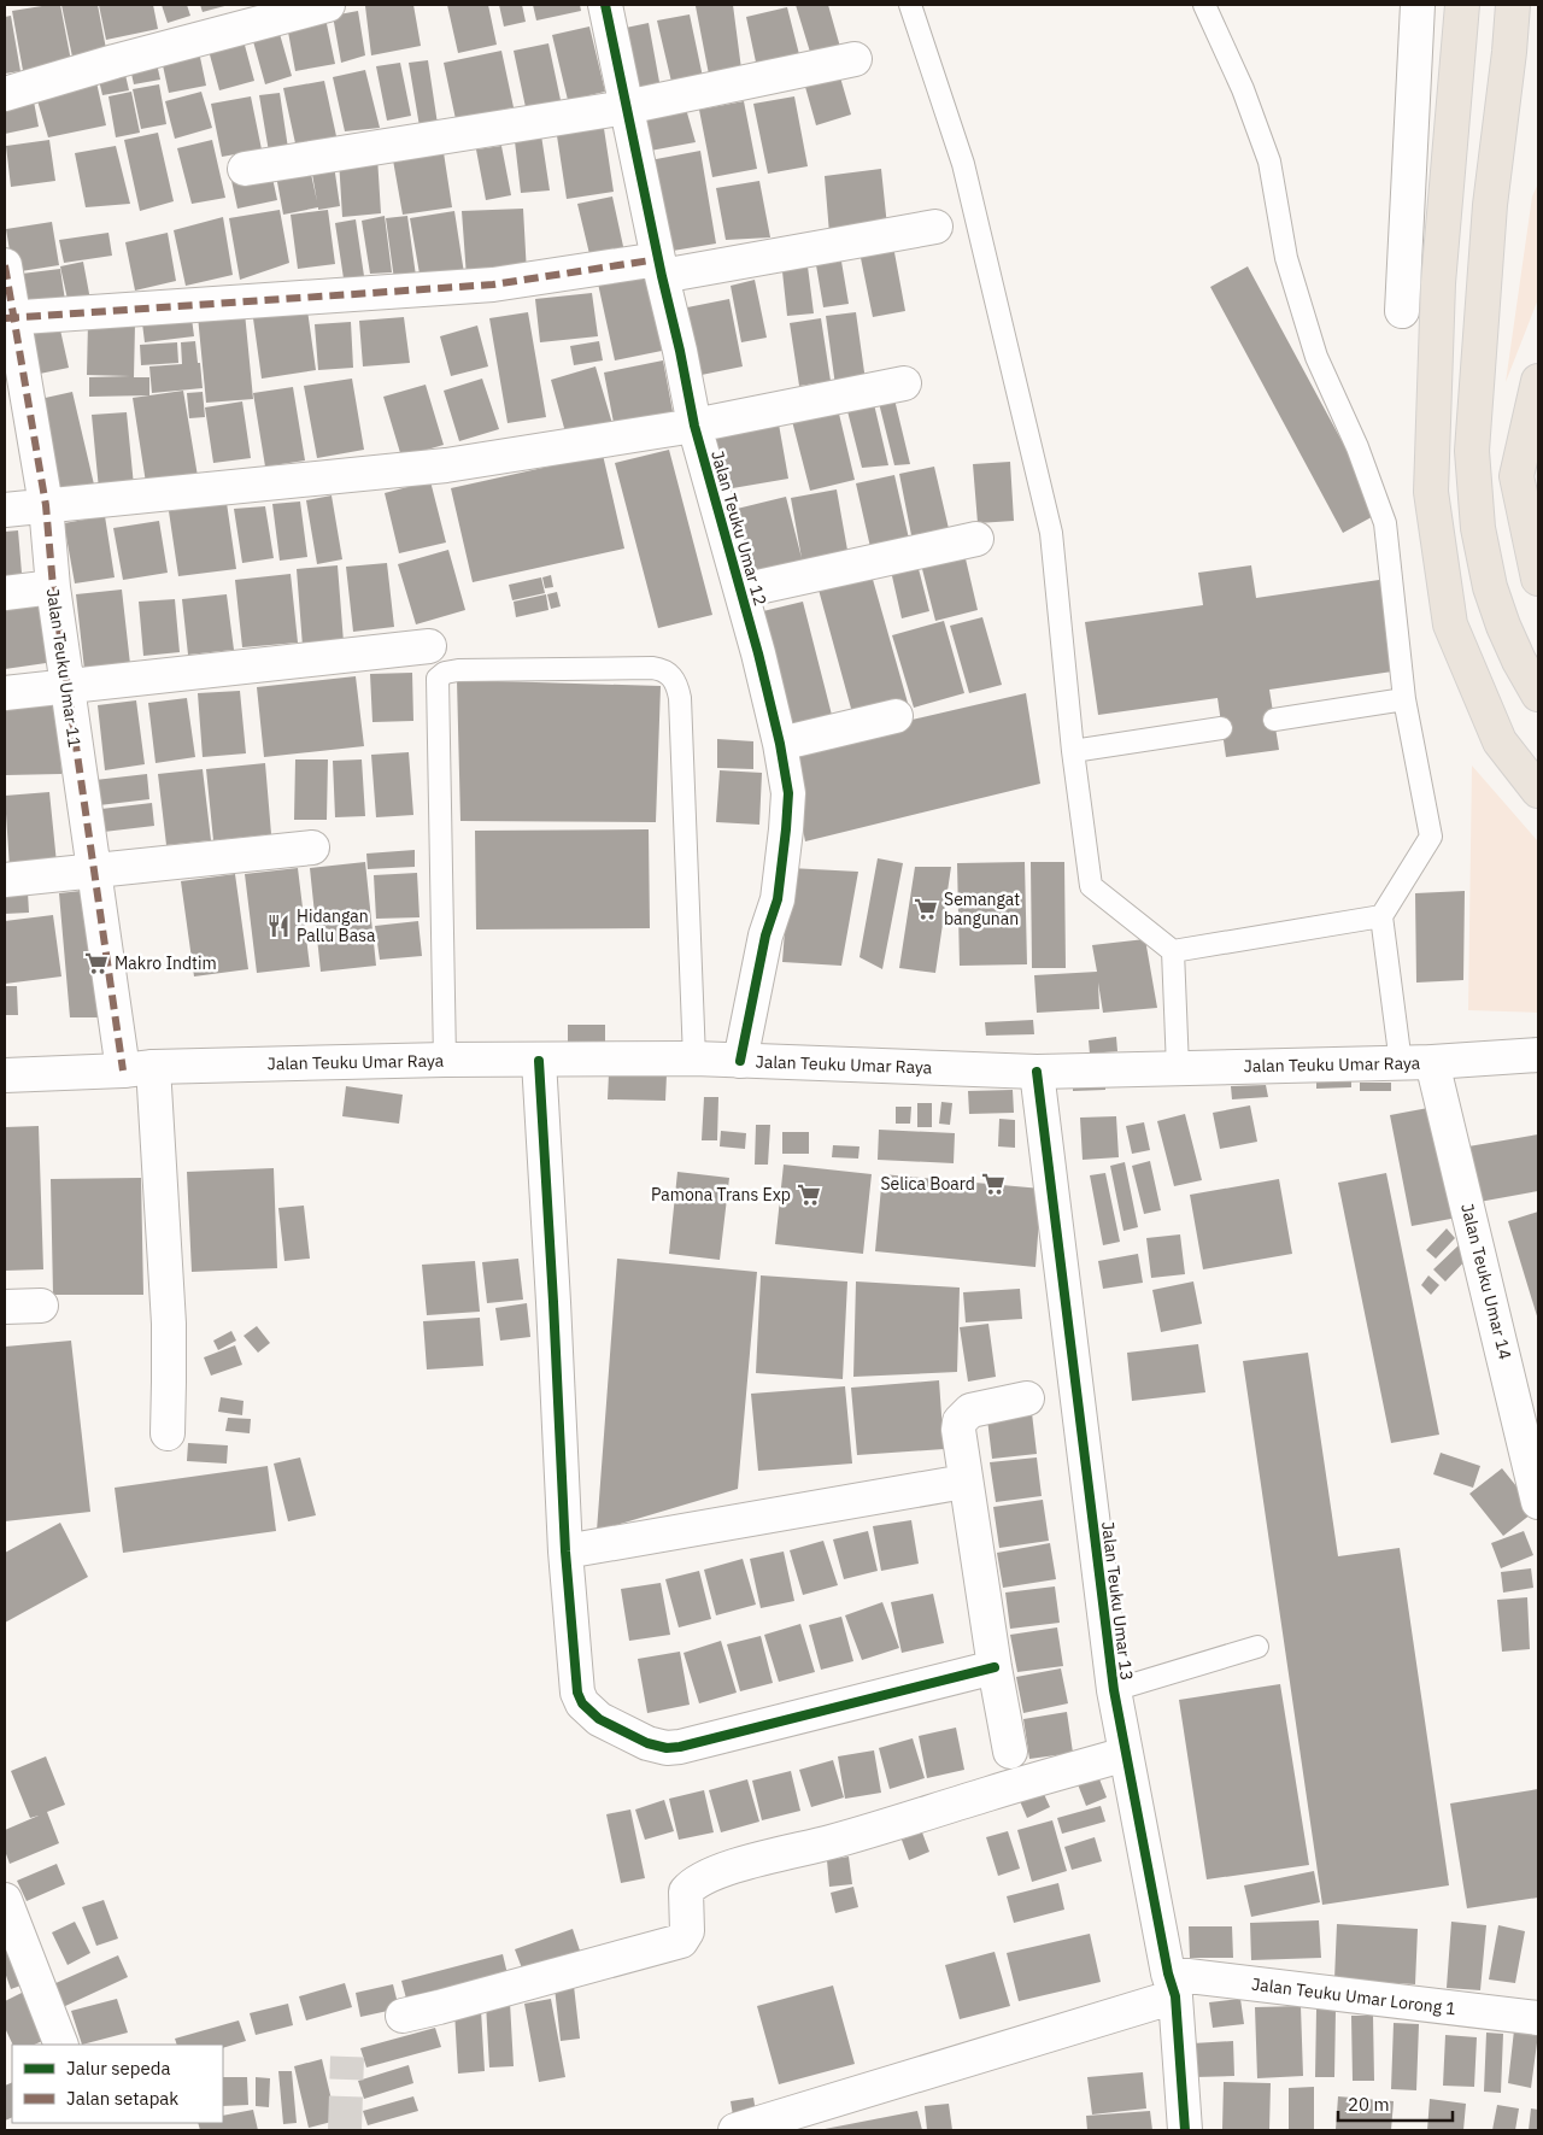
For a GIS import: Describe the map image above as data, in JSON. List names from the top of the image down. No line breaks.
{"streets":{"street":["Jalan Teuku Umar 12","Jalan Teuku Umar 11","Jalan Teuku Umar Raya","Jalan Teuku Umar 14","Jalan Teuku Umar 13","Jalan Teuku Umar Lorong 1"]},"crossings":[["Jalan Teuku Umar 12","Jalan Teuku Umar Raya"],["Jalan Teuku Umar 11","Jalan Teuku Umar Raya"],["Jalan Teuku Umar Raya","Jalan Teuku Umar 14"],["Jalan Teuku Umar Raya","Jalan Teuku Umar 13"],["Jalan Teuku Umar 13","Jalan Teuku Umar Lorong 1"]],"places":{"supermarket":["Semangat bangunan","Makro Indtim","Selica Board","Pamona Trans Exp"],"restaurant":["Hidangan Pallu Basa"]},"legend":["Jalur sepeda","Jalan setapak"],"scale_bar":"20 m"}
